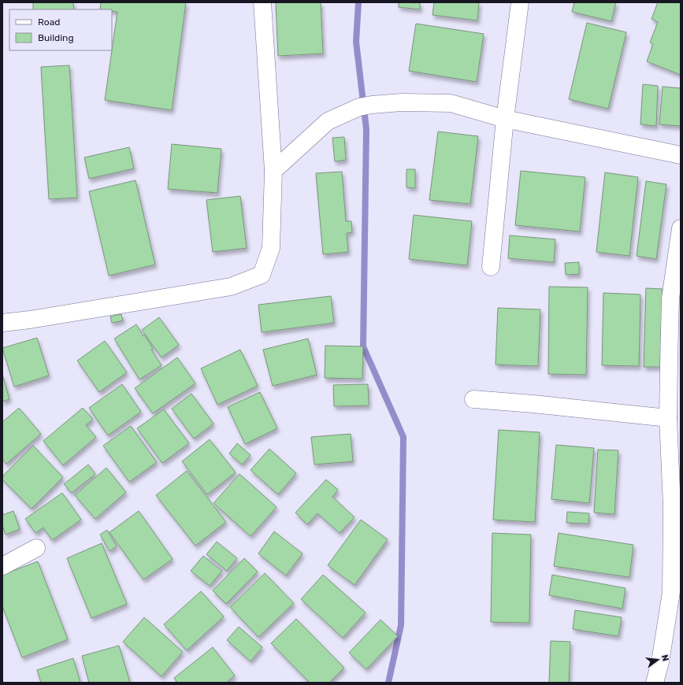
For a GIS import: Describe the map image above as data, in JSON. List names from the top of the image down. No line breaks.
{"legend":["Road","Building"],"north":"right"}
